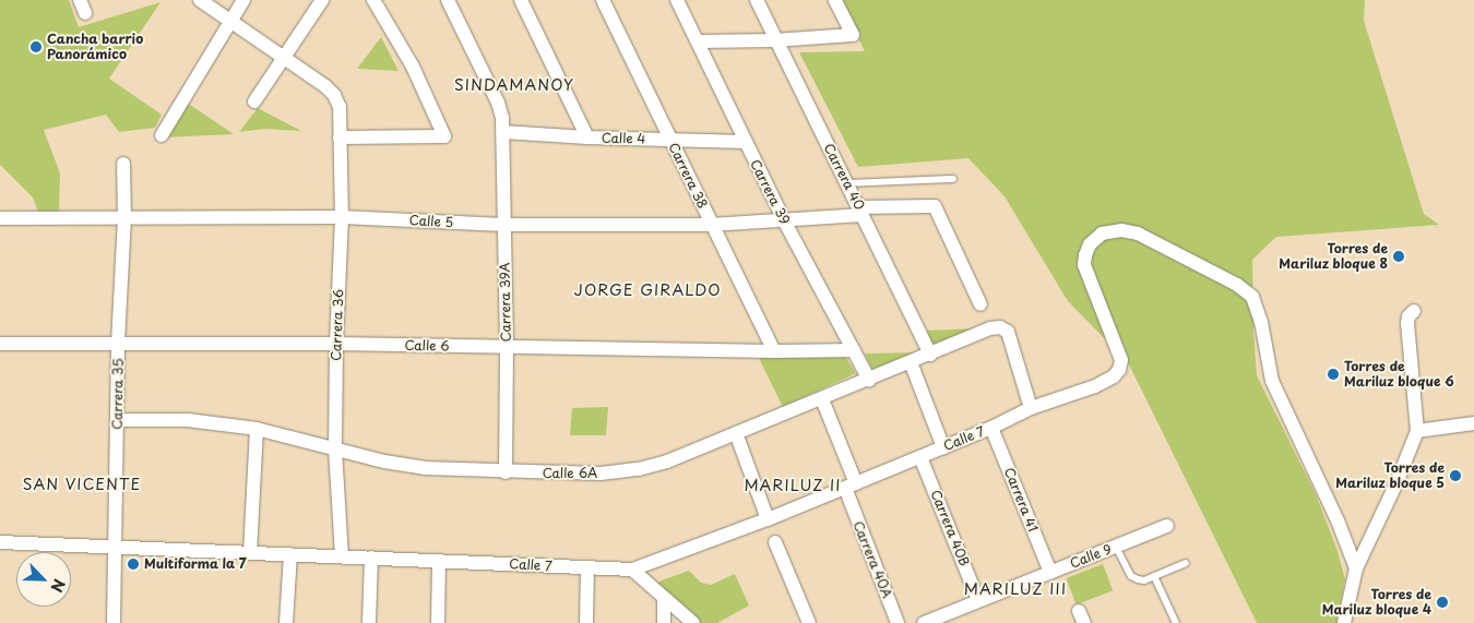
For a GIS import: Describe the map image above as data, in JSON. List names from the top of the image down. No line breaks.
{"streets":{"street":["Calle 4","Carrera 38","Carrera 40","Carrera 39","Calle 5","Carrera 39A","Carrera 36","Calle 6","Carrera 35","Calle 7","Calle 6A","Carrera 41","Carrera 40B","Calle 9","Carrera 40A"]},"crossings":[["Calle 4","Carrera 38"],["Calle 4","Carrera 39"],["Calle 4","Carrera 39A"],["Carrera 38","Calle 5"],["Carrera 38","Calle 6"],["Carrera 40","Calle 5"],["Carrera 40","Calle 6A"],["Carrera 39","Calle 5"],["Carrera 39","Calle 6"],["Carrera 39","Calle 6A"],["Calle 5","Carrera 39A"],["Calle 5","Carrera 36"],["Calle 5","Carrera 35"],["Carrera 39A","Calle 6"],["Carrera 39A","Calle 6A"],["Carrera 36","Calle 6"],["Carrera 36","Calle 7"],["Carrera 36","Calle 6A"],["Calle 6","Carrera 35"],["Carrera 35","Calle 7"],["Carrera 35","Calle 6A"],["Calle 7","Calle 6A"],["Calle 7","Carrera 41"],["Calle 7","Carrera 40B"],["Calle 7","Carrera 40A"],["Calle 6A","Carrera 40A"],["Carrera 41","Calle 9"],["Carrera 40B","Calle 9"]],"districts":["SINDAMANOY","JORGE GIRALDO","SAN VICENTE","MARILUZ II","MARILUZ III"],"places":["Cancha barrio Panorámico","Torres de Mariluz bloque 8","Torres de Mariluz bloque 6","Torres de Mariluz bloque 5","Multiforma la 7","Torres de Mariluz bloque 4"],"north":"bottom right"}
